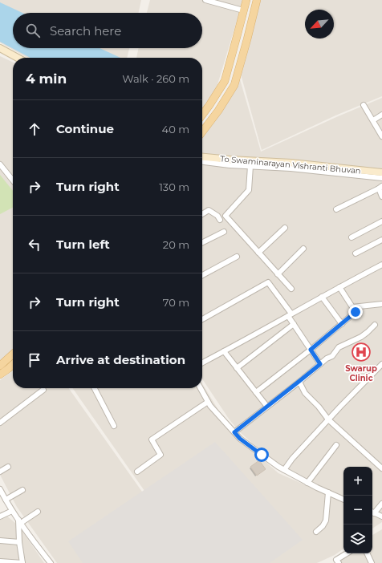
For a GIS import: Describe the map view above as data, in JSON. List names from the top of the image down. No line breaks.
{"streets":{"main road":["To Swaminarayan Vishranti Bhuvan"]},"places":{"hospital":["Swarup Clinic"]},"north":"bottom left","page":{"search":"Search here","heading":["4 min","Walk · 260 m"],"list":[["Continue","40 m"],["Turn right","130 m"],["Turn left","20 m"],["Turn right","70 m"],"Arrive at destination"],"map_buttons":["+","−"]}}
